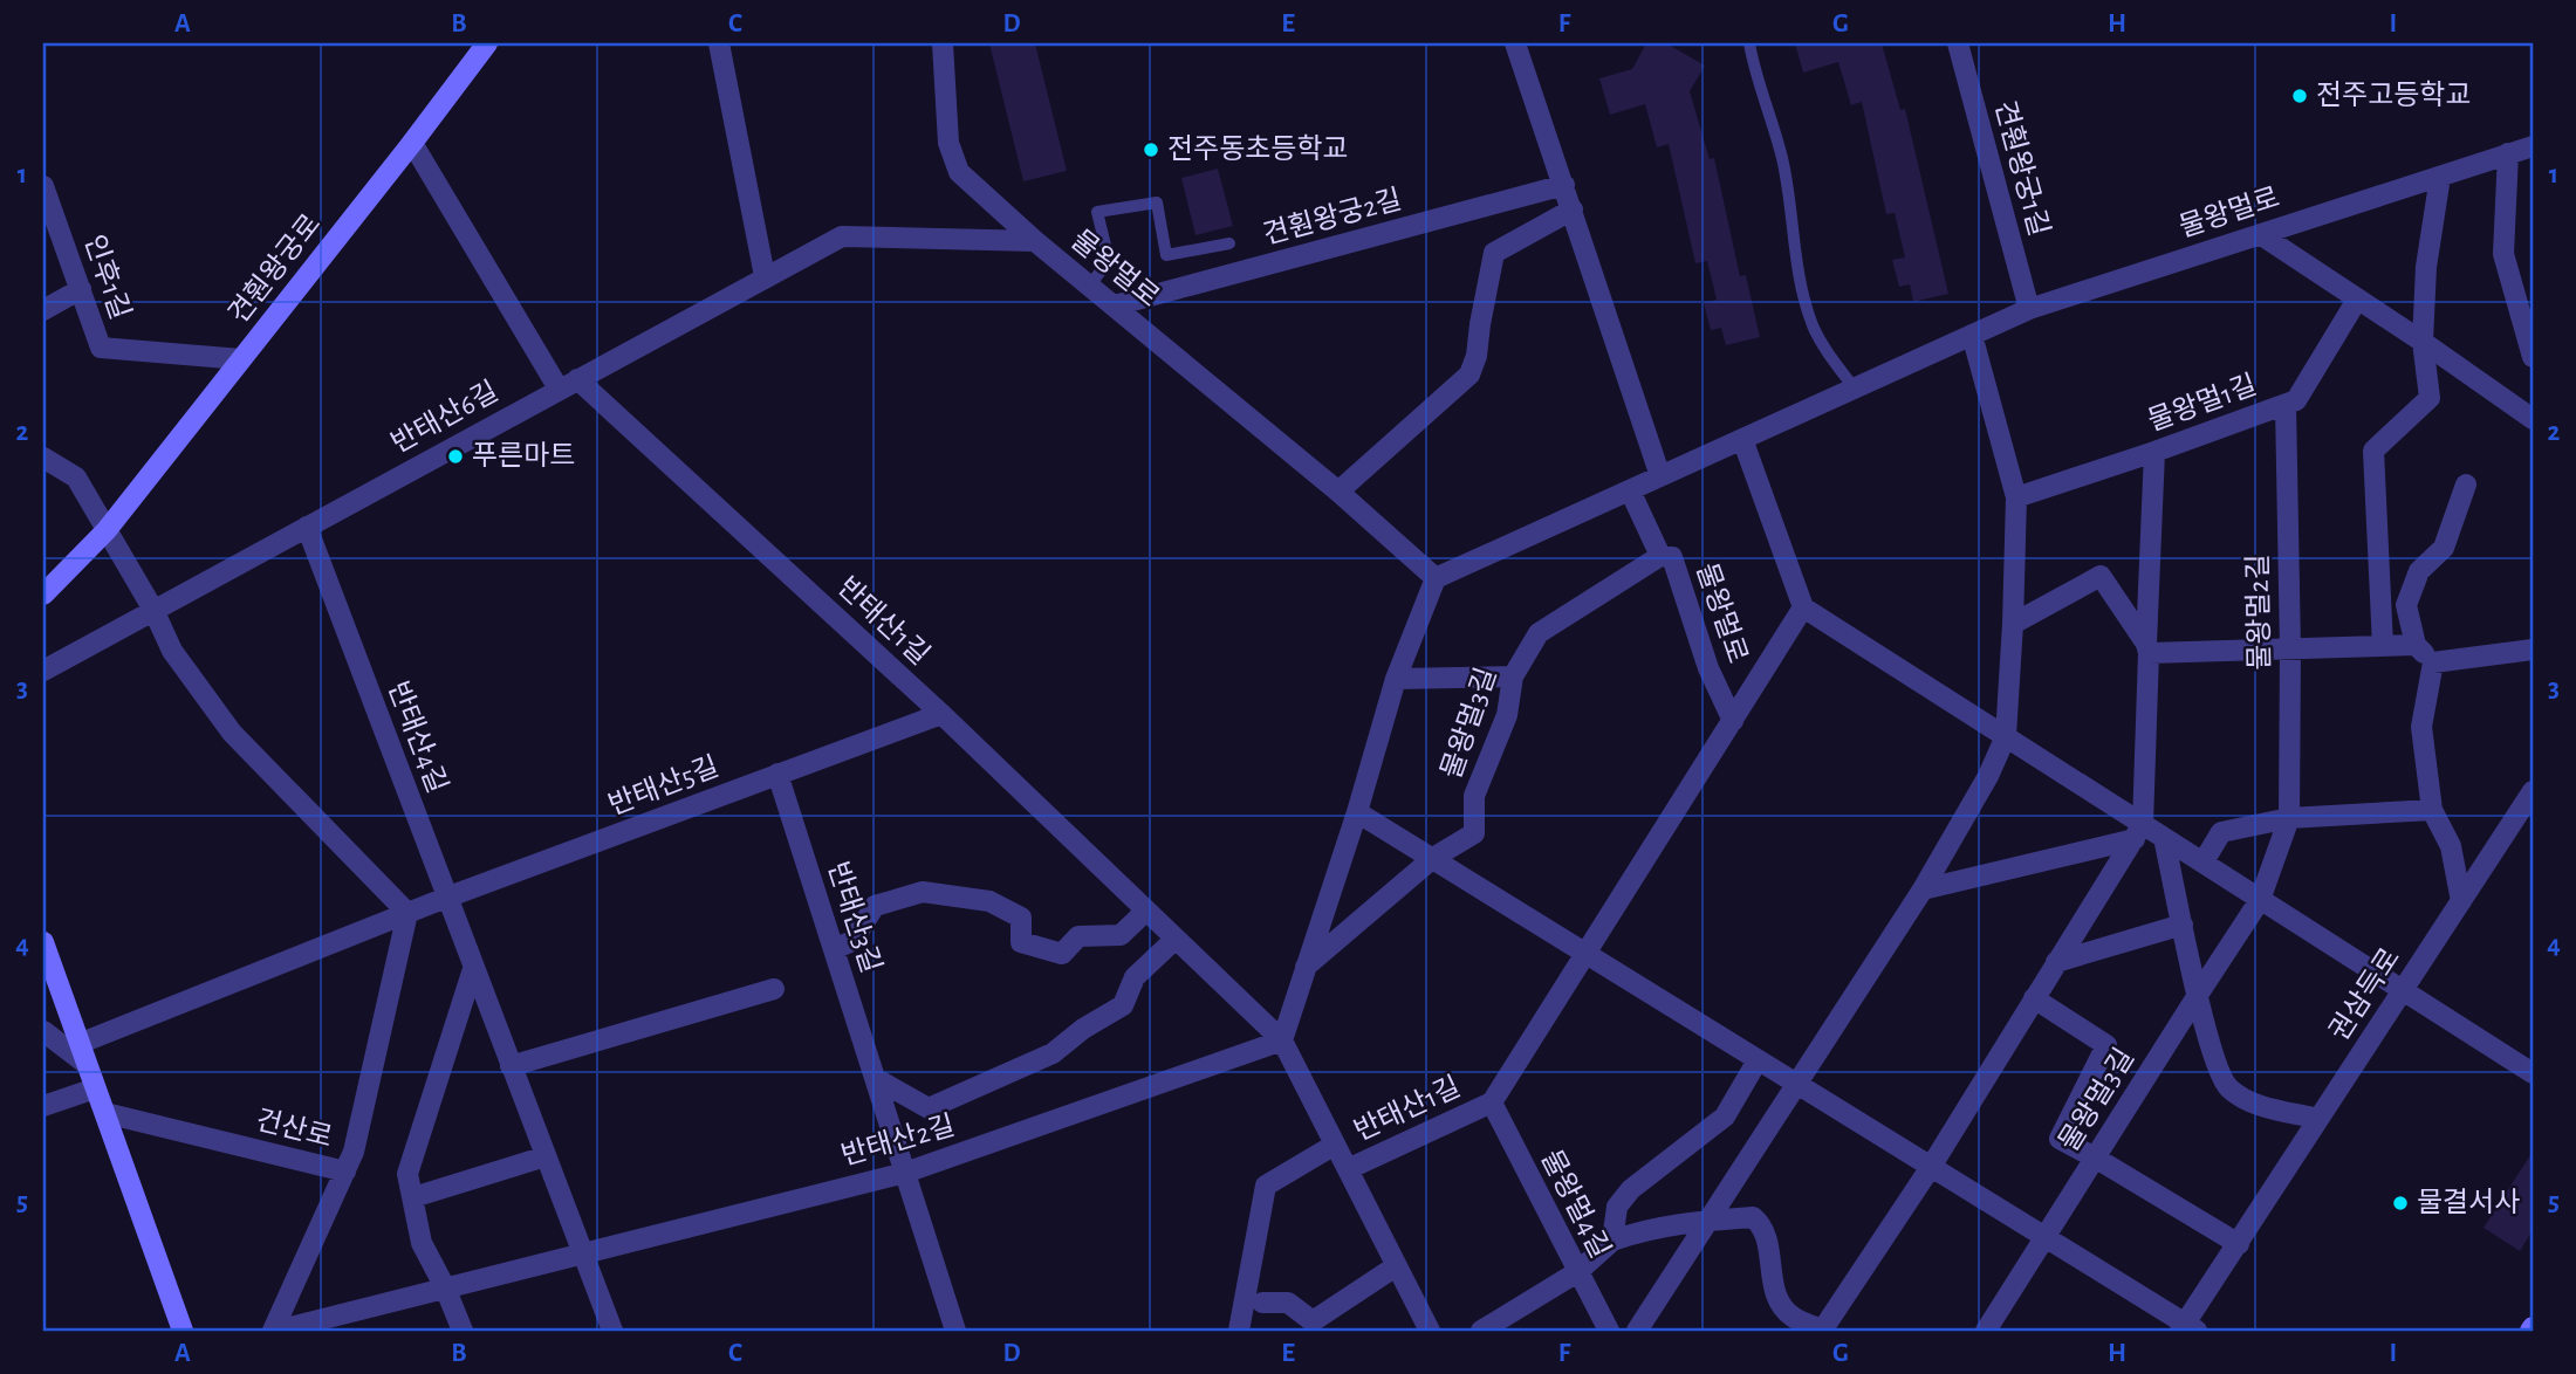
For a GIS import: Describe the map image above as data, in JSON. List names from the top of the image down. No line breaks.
{"streets":{"street":["견훤왕궁1길","물왕멀로","견훤왕궁2길","견훤왕궁로","인후1길","물왕멀1길","반태산6길","물왕멀2길","반태산1길","물왕멀3길","반태산4길","반태산5길","반태산3길","권삼득로","건산로","반태산2길","물왕멀4길"]},"crossings":[["견훤왕궁1길","물왕멀로"],["물왕멀로","견훤왕궁2길"],["물왕멀로","반태산6길"],["물왕멀로","물왕멀3길"],["견훤왕궁로","인후1길"],["견훤왕궁로","반태산1길"],["물왕멀1길","물왕멀2길"],["반태산6길","반태산1길"],["반태산6길","반태산4길"],["물왕멀2길","물왕멀3길"],["반태산1길","반태산5길"],["반태산1길","반태산2길"],["반태산1길","물왕멀4길"],["반태산4길","반태산5길"],["반태산4길","반태산2길"],["반태산5길","반태산3길"],["반태산3길","반태산2길"],["건산로","반태산2길"]],"places":["전주고등학교","전주동초등학교","푸른마트","물결서사"],"grid":{"columns":["A","B","C","D","E","F","G","H","I"],"rows":["1","2","3","4","5"]}}
